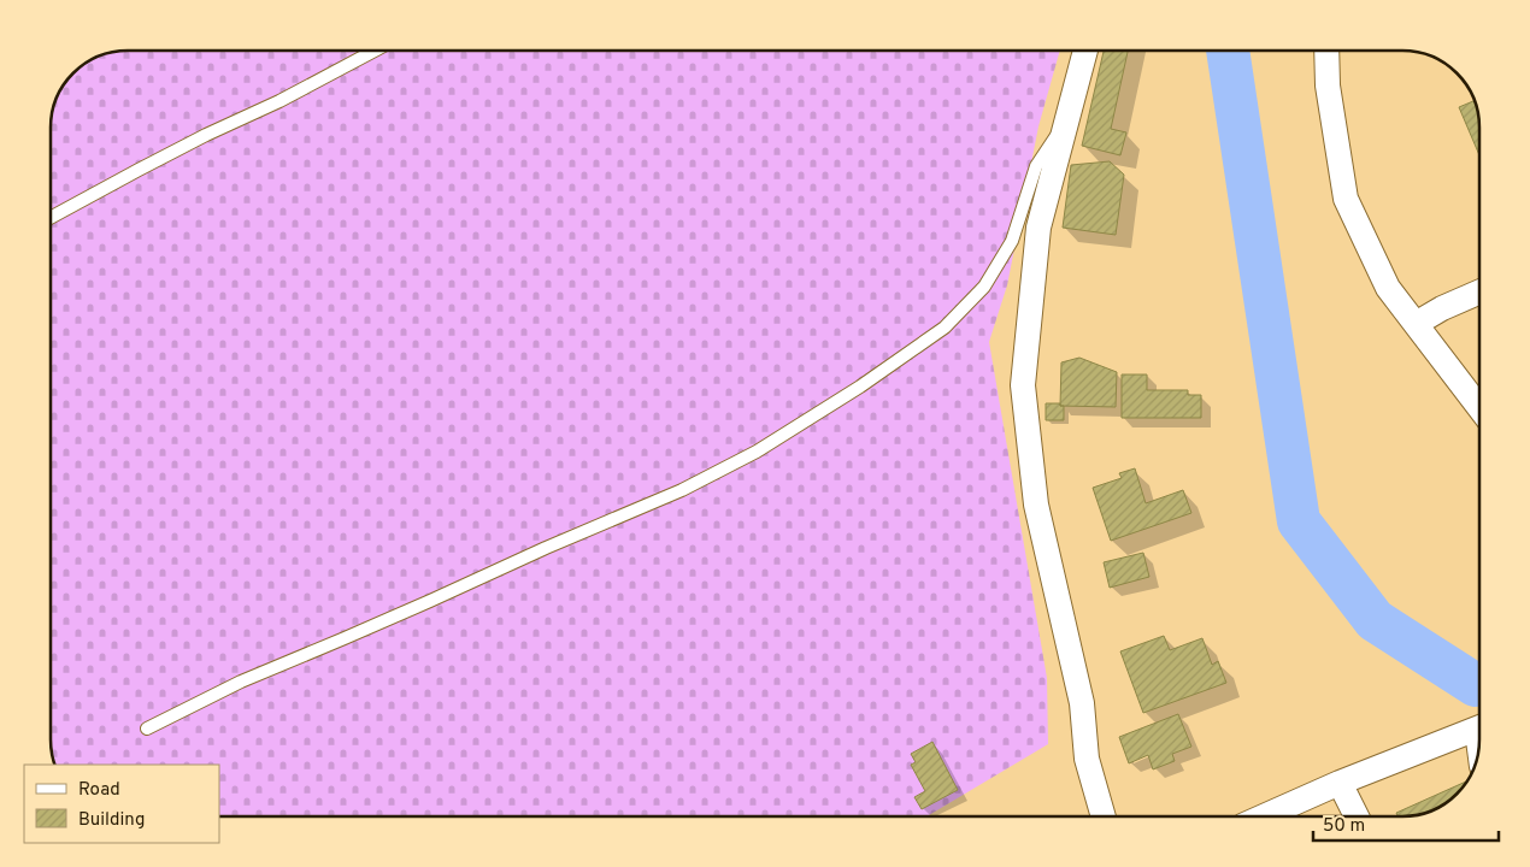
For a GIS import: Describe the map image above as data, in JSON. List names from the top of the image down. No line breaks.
{"legend":["Road","Building"],"scale_bar":"50 m"}
